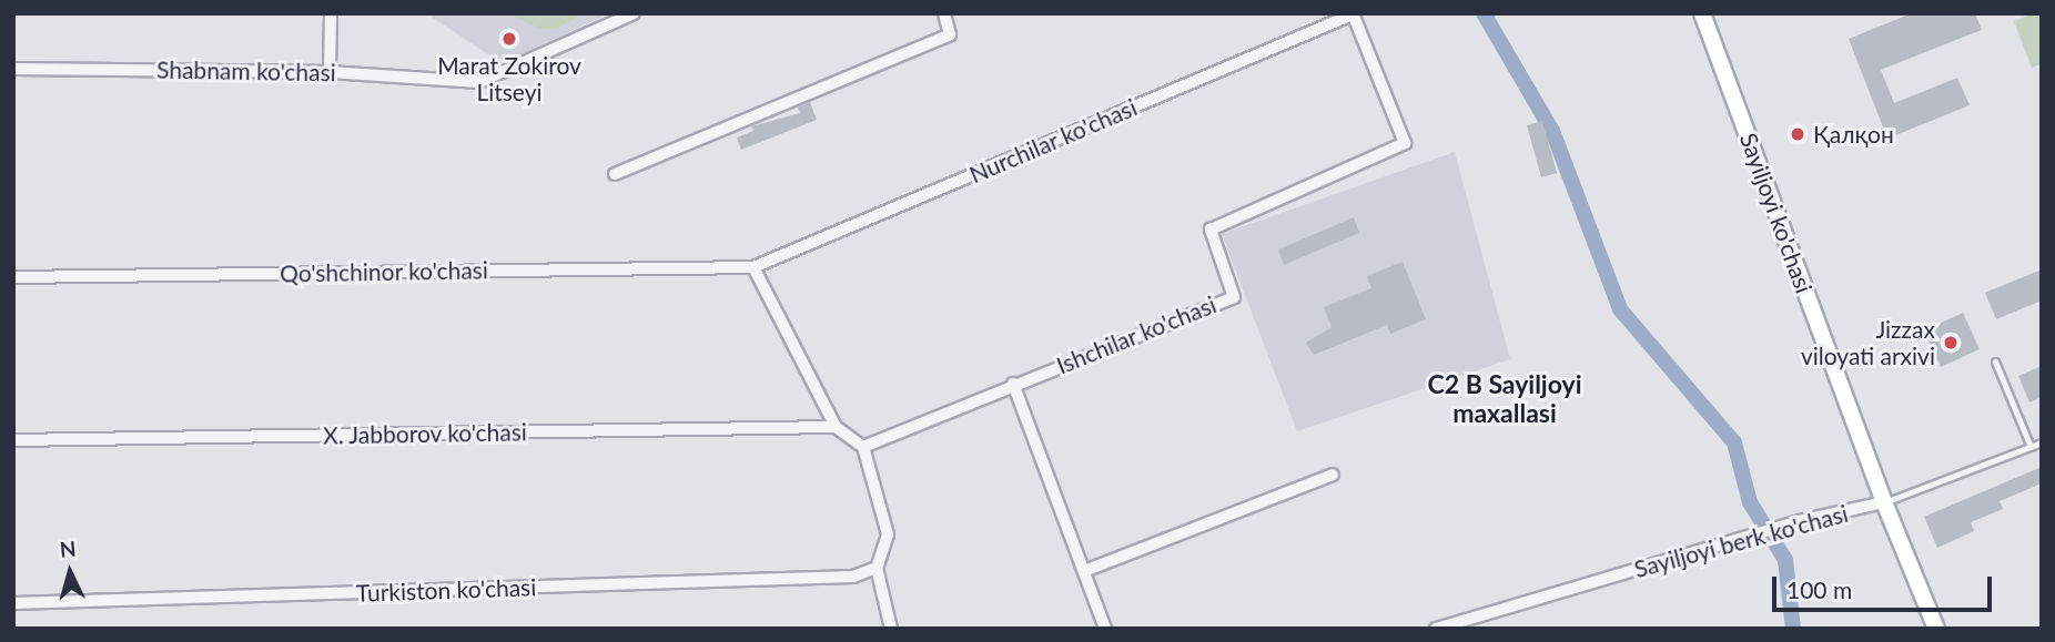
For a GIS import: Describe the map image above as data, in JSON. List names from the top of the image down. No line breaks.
{"streets":{"main road":["Sayiljoyi ko'chasi"],"street":["Shabnam ko'chasi","Nurchilar ko'chasi","Qo'shchinor ko'chasi","Ishchilar ko'chasi","X. Jabborov ko'chasi","Sayiljoyi berk ko'chasi","Turkiston ko'chasi"]},"crossings":[["Nurchilar ko'chasi","Qo'shchinor ko'chasi"],["Nurchilar ko'chasi","Ishchilar ko'chasi"],["Sayiljoyi ko'chasi","Sayiljoyi berk ko'chasi"]],"districts":["C2 B Sayiljoyi maxallasi"],"places":["Marat Zokirov Litseyi","Қалқон","Jizzax viloyati arxivi"],"scale_bar":"100 m","north":"top"}
